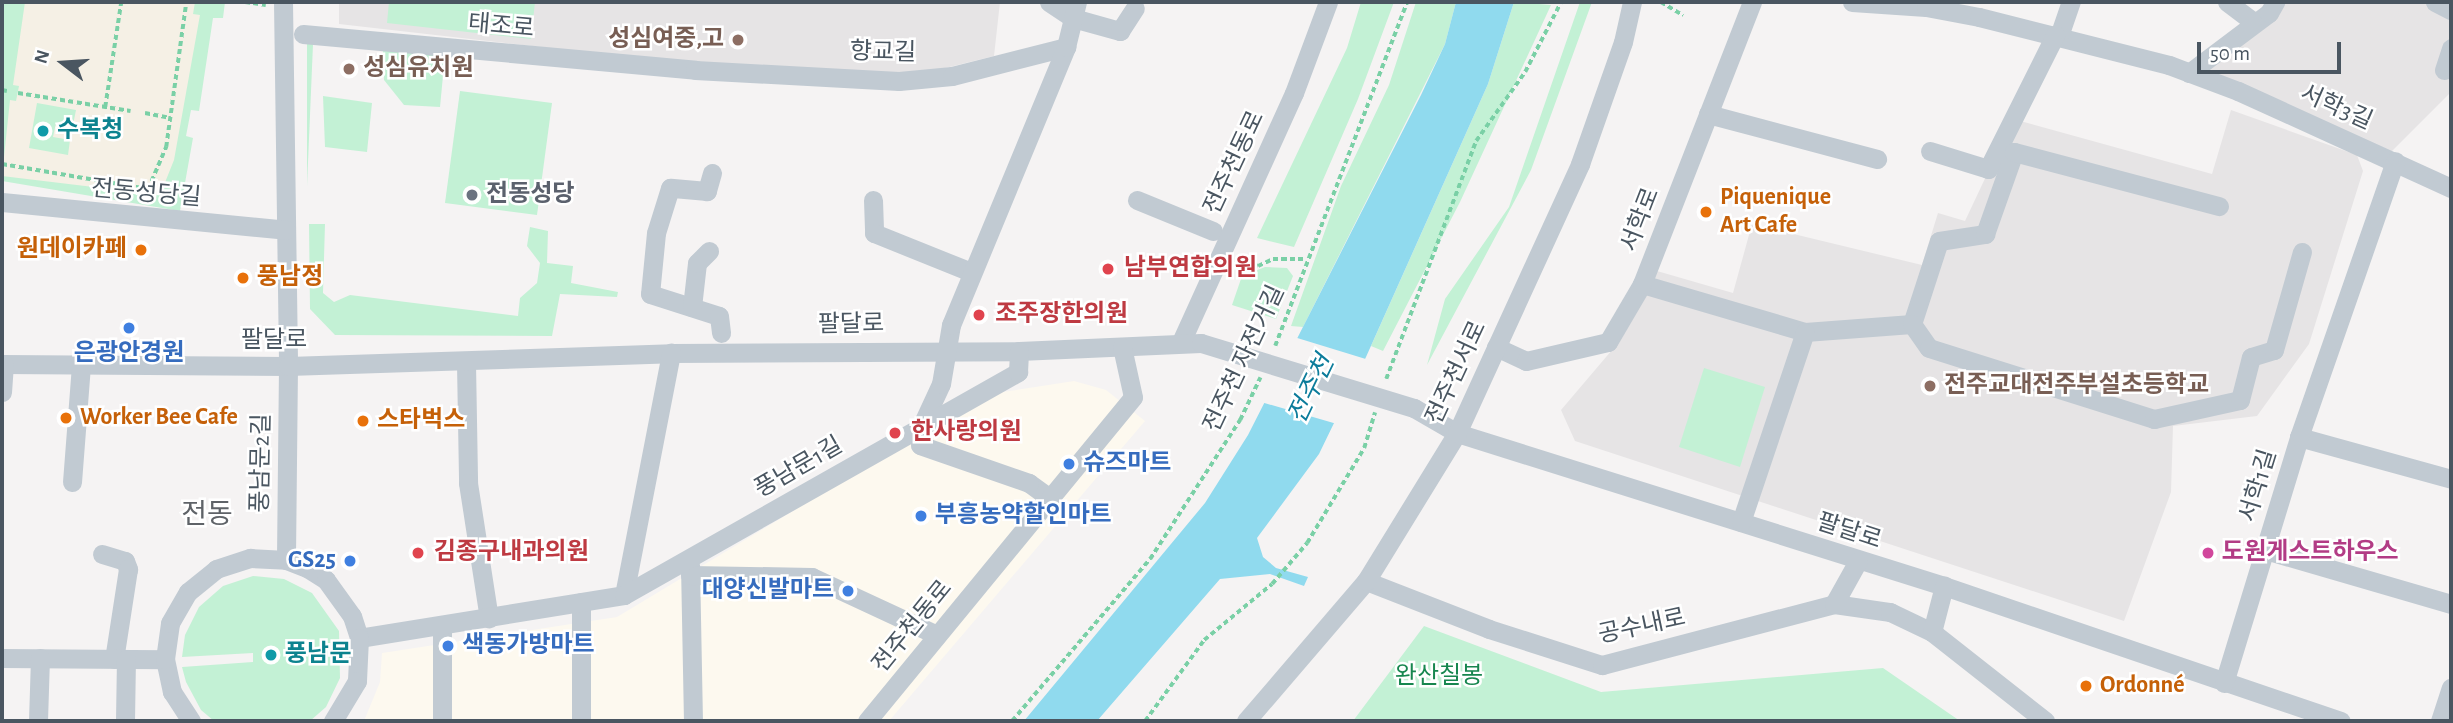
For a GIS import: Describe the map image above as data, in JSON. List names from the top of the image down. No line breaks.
{"streets":{"street":["태조로","향교길","서학3길","전주천동로","전동성당길","서학로","팔달로","전주천서로","풍남문2길","풍남문1길","서학1길","공수내로"],"path":["전주천 자전거길"]},"crossings":[["태조로","향교길"],["전주천동로","팔달로"],["서학로","전주천서로"],["팔달로","전주천서로"],["팔달로","풍남문2길"],["팔달로","풍남문1길"],["전주천서로","공수내로"]],"districts":["전동"],"water":["전주천"],"parks":["완산칠봉"],"places":["성심여중,고","성심유치원","수복청","전동성당","Piquenique Art Cafe","원데이카페","남부연합의원","풍남정","조주장한의원","은광안경원","전주교대전주부설초등학교","Worker Bee Cafe","스타벅스","한사랑의원","슈즈마트","부흥농약할인마트","김종구내과의원","도원게스트하우스","GS25","대양신발마트","색동가방마트","풍남문","Ordonné"],"scale_bar":"50 m","north":"left"}
